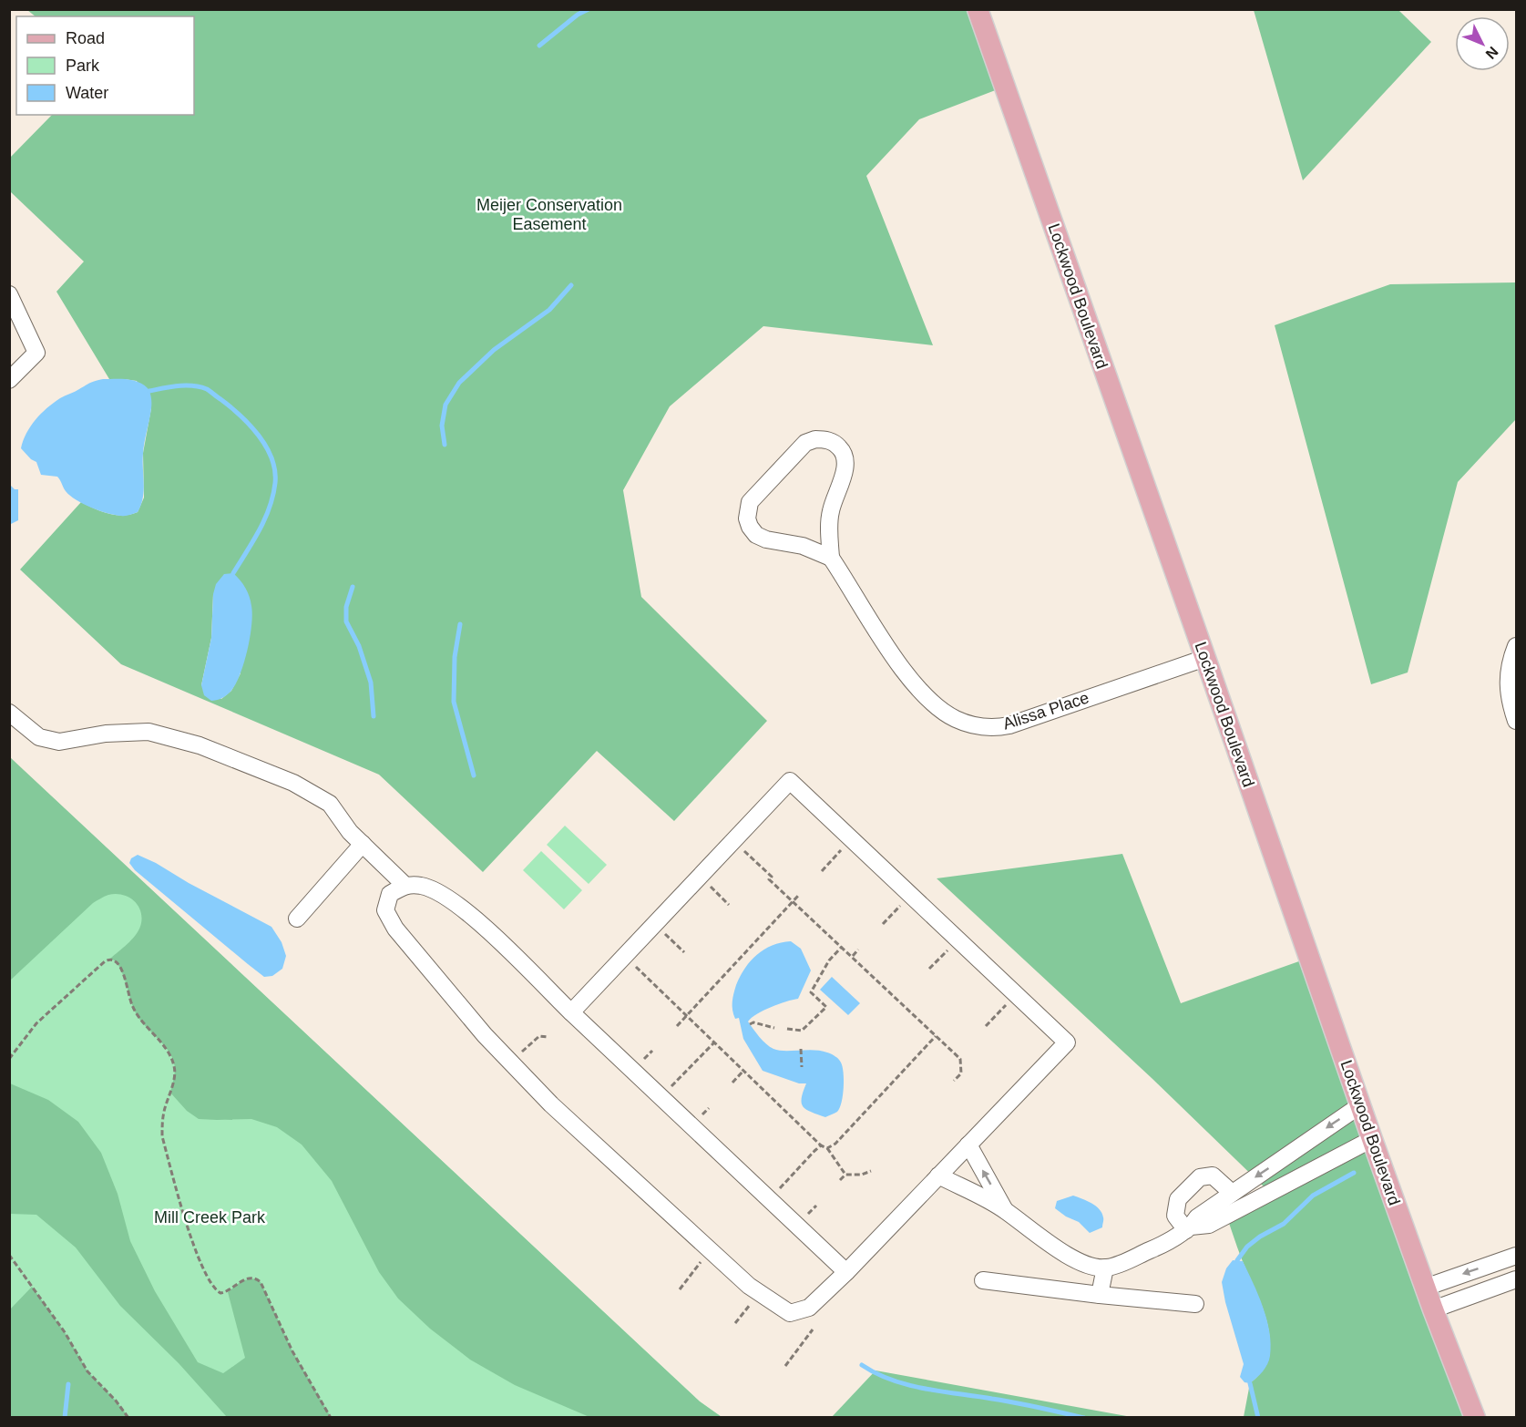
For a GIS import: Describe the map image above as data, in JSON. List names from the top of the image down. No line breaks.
{"streets":{"main road":["Lockwood Boulevard"],"street":["Alissa Place"]},"crossings":[["Lockwood Boulevard","Alissa Place"]],"parks":["Meijer Conservation Easement","Mill Creek Park"],"legend":["Road","Park","Water"],"north":"bottom right"}
